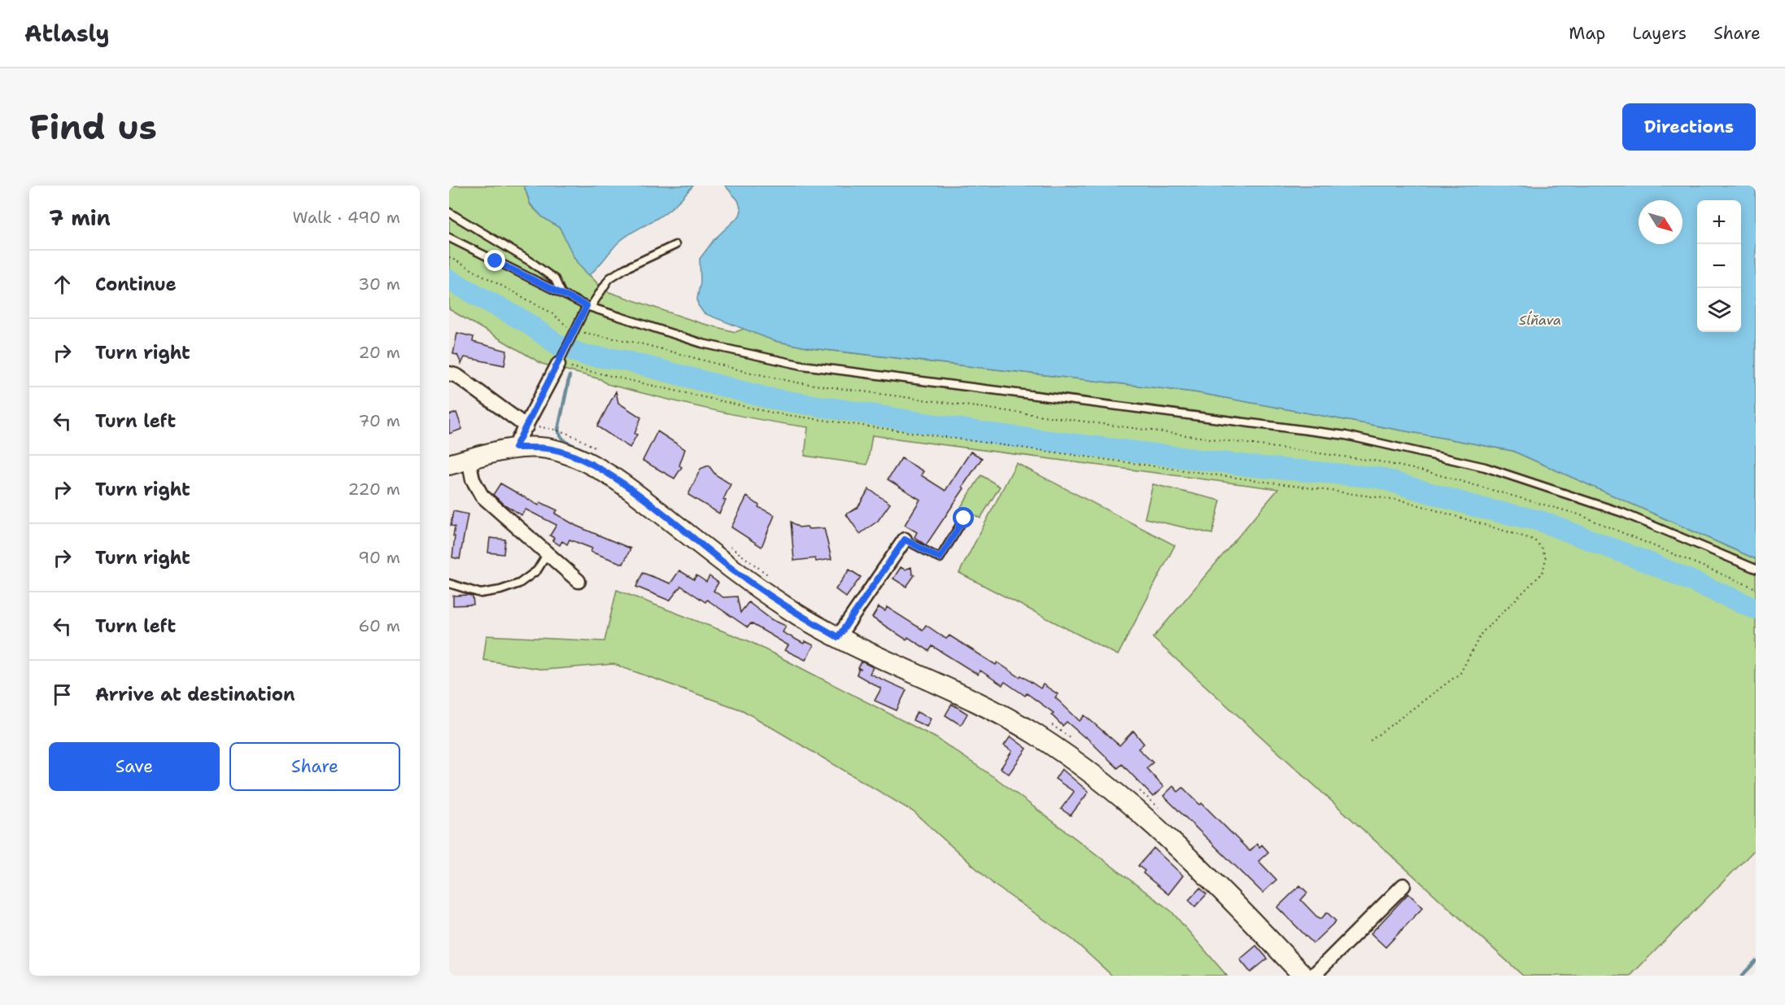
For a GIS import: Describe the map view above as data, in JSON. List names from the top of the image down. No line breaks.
{"water":["Sĺňava"],"north":"bottom right","page":{"header":"Atlasly","nav":["Map","Layers","Share"],"buttons":["Directions",["Save","Share"]],"title":"Find us","heading":["7 min","Walk · 490 m"],"map_buttons":["+","−"],"list":[["Continue","30 m"],["Turn right","20 m"],["Turn left","70 m"],["Turn right","220 m"],["Turn right","90 m"],["Turn left","60 m"],"Arrive at destination"]}}
